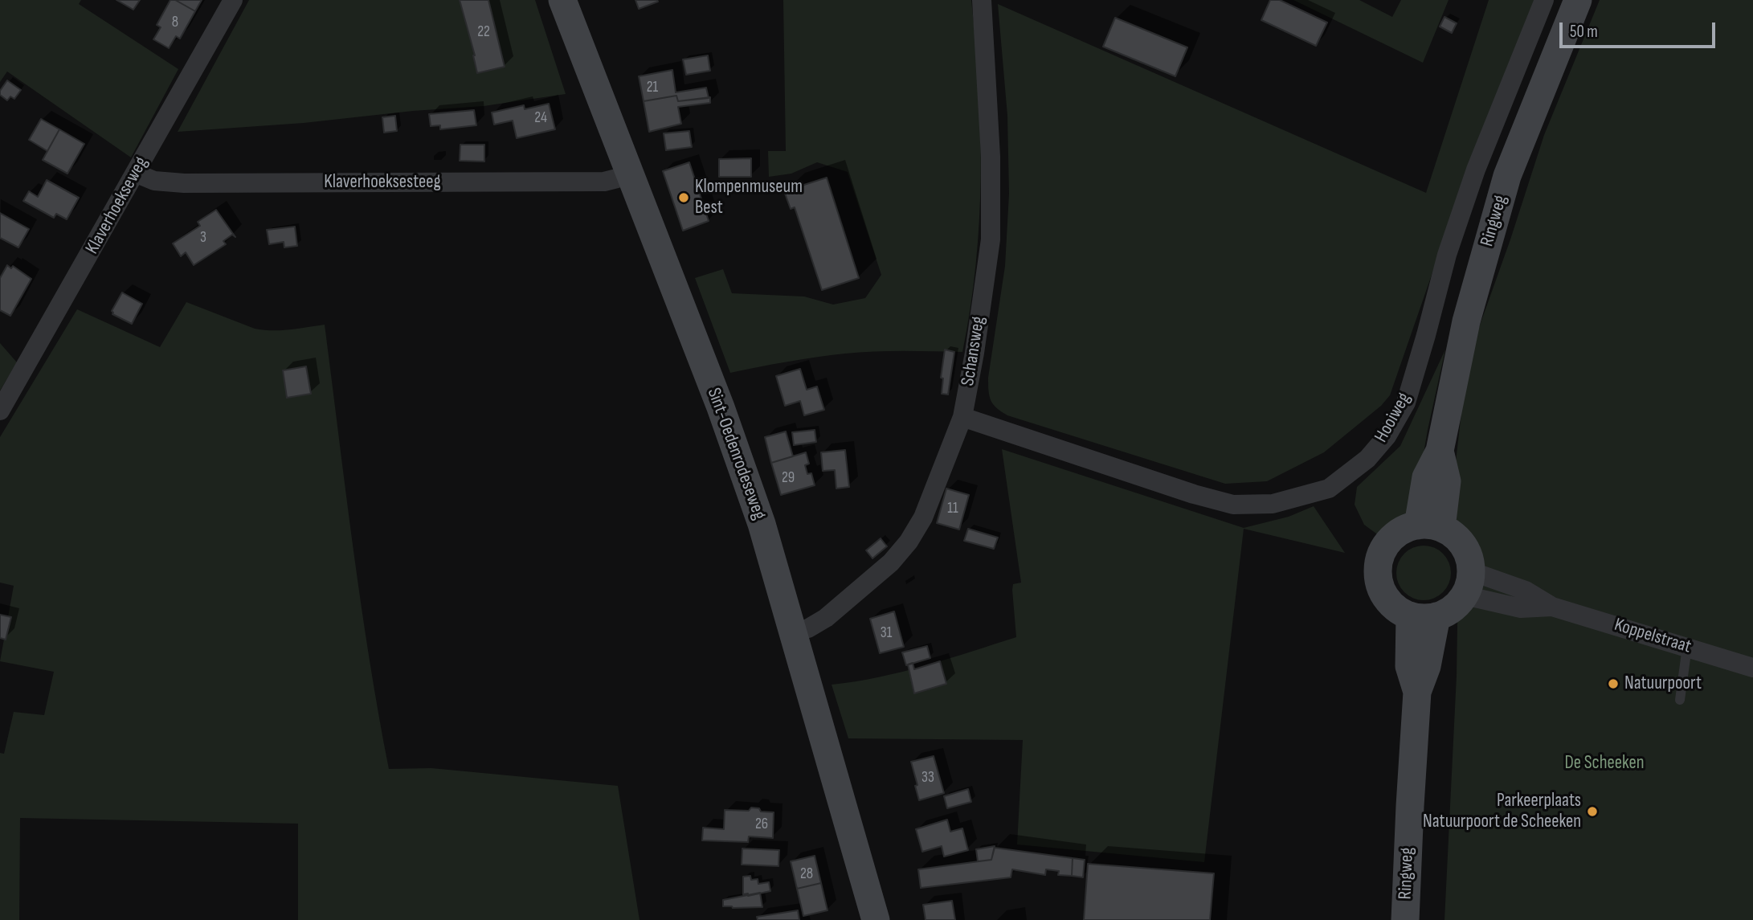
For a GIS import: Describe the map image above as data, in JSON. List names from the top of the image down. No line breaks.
{"streets":{"main road":["Ringweg","Sint-Oedenrodeseweg"],"street":["Klaverhoeksesteeg","Klaverhoekseweg","Schansweg","Hooiweg","Koppelstraat"]},"crossings":[["Klaverhoeksesteeg","Klaverhoekseweg"],["Klaverhoeksesteeg","Sint-Oedenrodeseweg"],["Ringweg","Koppelstraat"],["Schansweg","Hooiweg"],["Schansweg","Sint-Oedenrodeseweg"]],"parks":["De Scheeken"],"places":["Klompenmuseum Best","Natuurpoort","Parkeerplaats Natuurpoort de Scheeken"],"house_numbers":["8","22","21","24","3","29","11","31","33","26","28"],"scale_bar":"50 m"}
